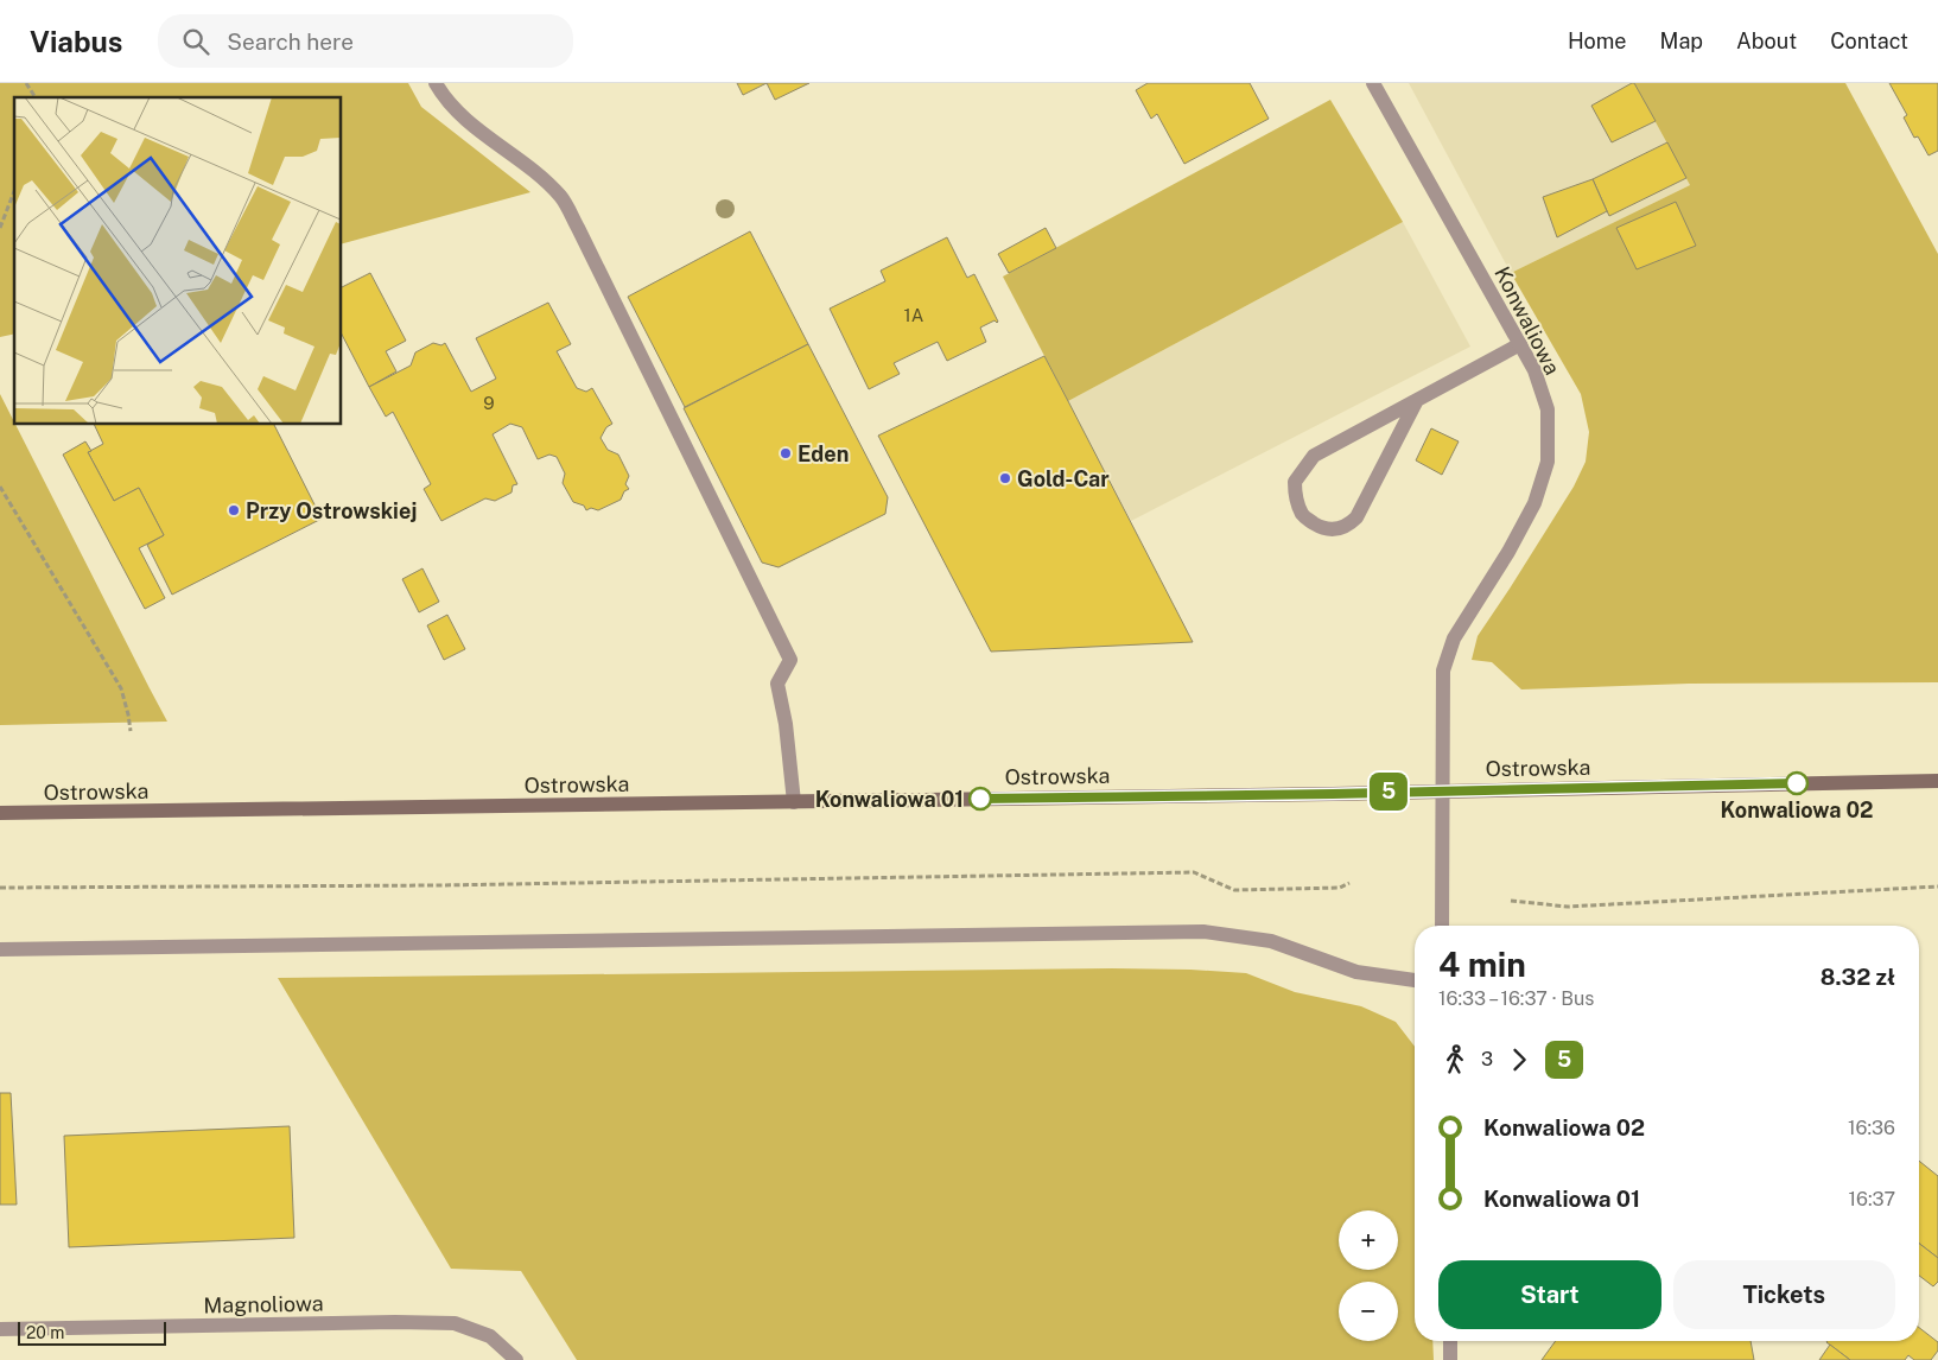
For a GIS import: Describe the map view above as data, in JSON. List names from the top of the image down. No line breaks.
{"streets":{"main road":["Ostrowska"],"street":["Konwaliowa","Magnoliowa"]},"crossings":[["Konwaliowa","Ostrowska"]],"places":["Eden","Gold-Car","Przy Ostrowskiej","Konwaliowa 02","Konwaliowa 01"],"lines":["bus line 5"],"house_numbers":["1A","9"],"scale_bar":"20 m","page":{"header":"Viabus","search":"Search here","nav":["Home","Map","About","Contact"],"on_map":"5","heading":["4 min","16:33 – 16:37 · Bus","8.32 zł"],"legs":["3","5"],"list":[{"name":"Konwaliowa 02","value":"16:36"},{"name":"Konwaliowa 01","value":"16:37"}],"map_buttons":["+","−"],"buttons":["Start","Tickets"],"scale":"20 m"}}
